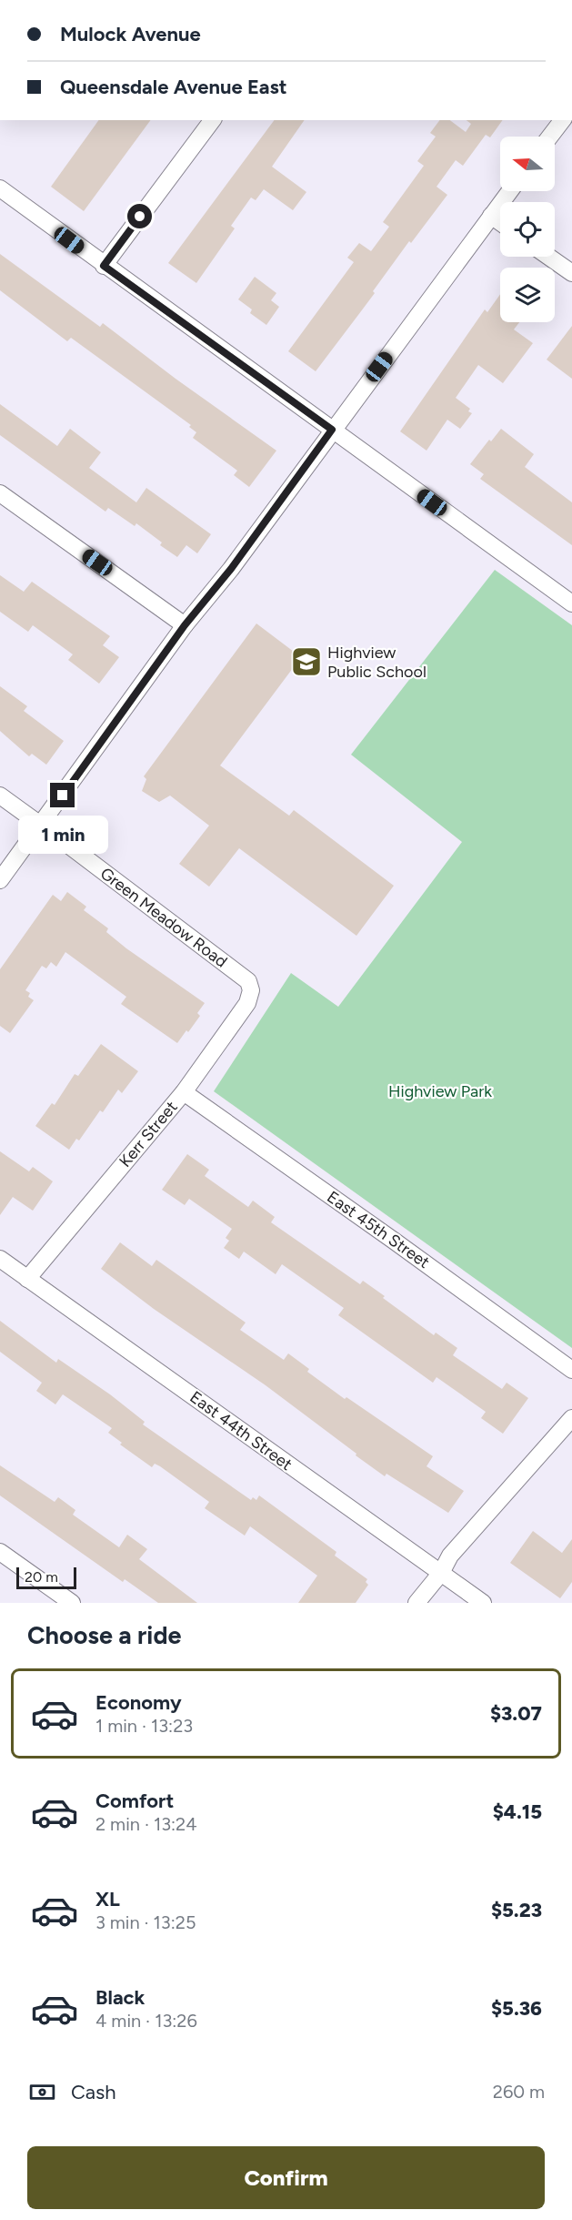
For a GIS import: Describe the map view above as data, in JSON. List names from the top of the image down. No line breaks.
{"streets":{"street":["Green Meadow Road","Kerr Street","East 45th Street","East 44th Street"]},"crossings":[["Green Meadow Road","Kerr Street"],["Kerr Street","East 45th Street"],["Kerr Street","East 44th Street"]],"parks":["Highview Park"],"places":{"school or university":["Highview Public School"]},"scale_bar":"20 m","north":"left","page":{"banner":["Mulock Avenue","Queensdale Avenue East"],"bubble":"1 min","scale":"20 m","heading":"Choose a ride","list":[{"name":"Economy","note":"1 min · 13:23","value":"$3.07"},{"name":"Comfort","note":"2 min · 13:24","value":"$4.15"},{"name":"XL","note":"3 min · 13:25","value":"$5.23"},{"name":"Black","note":"4 min · 13:26","value":"$5.36"}],"pay":["Cash","260 m"],"buttons":"Confirm"}}
